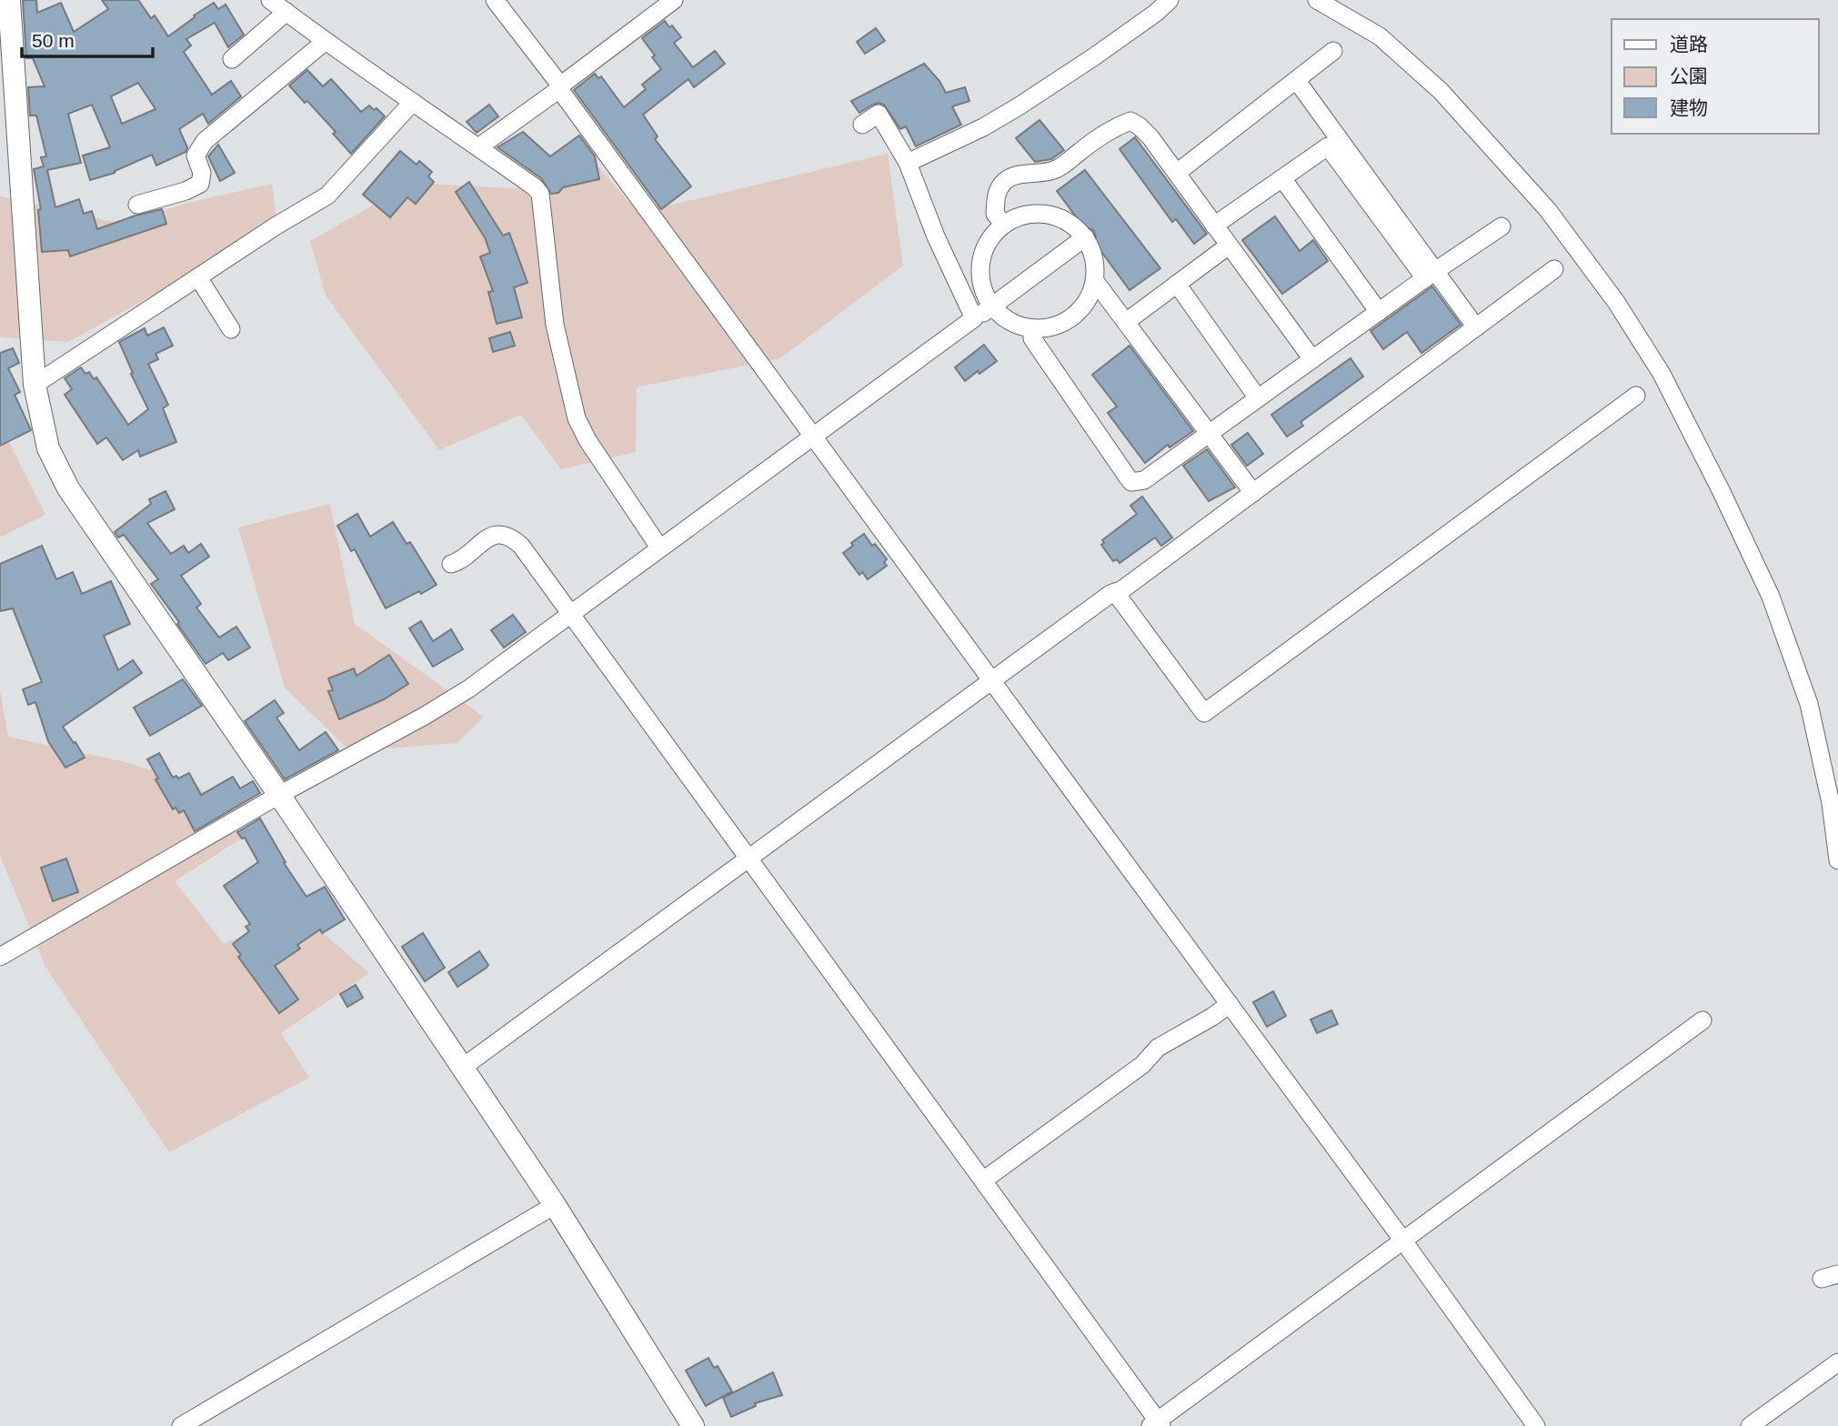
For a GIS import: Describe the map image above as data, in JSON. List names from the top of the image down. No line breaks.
{"legend":["道路","公園","建物"],"scale_bar":"50 m"}
